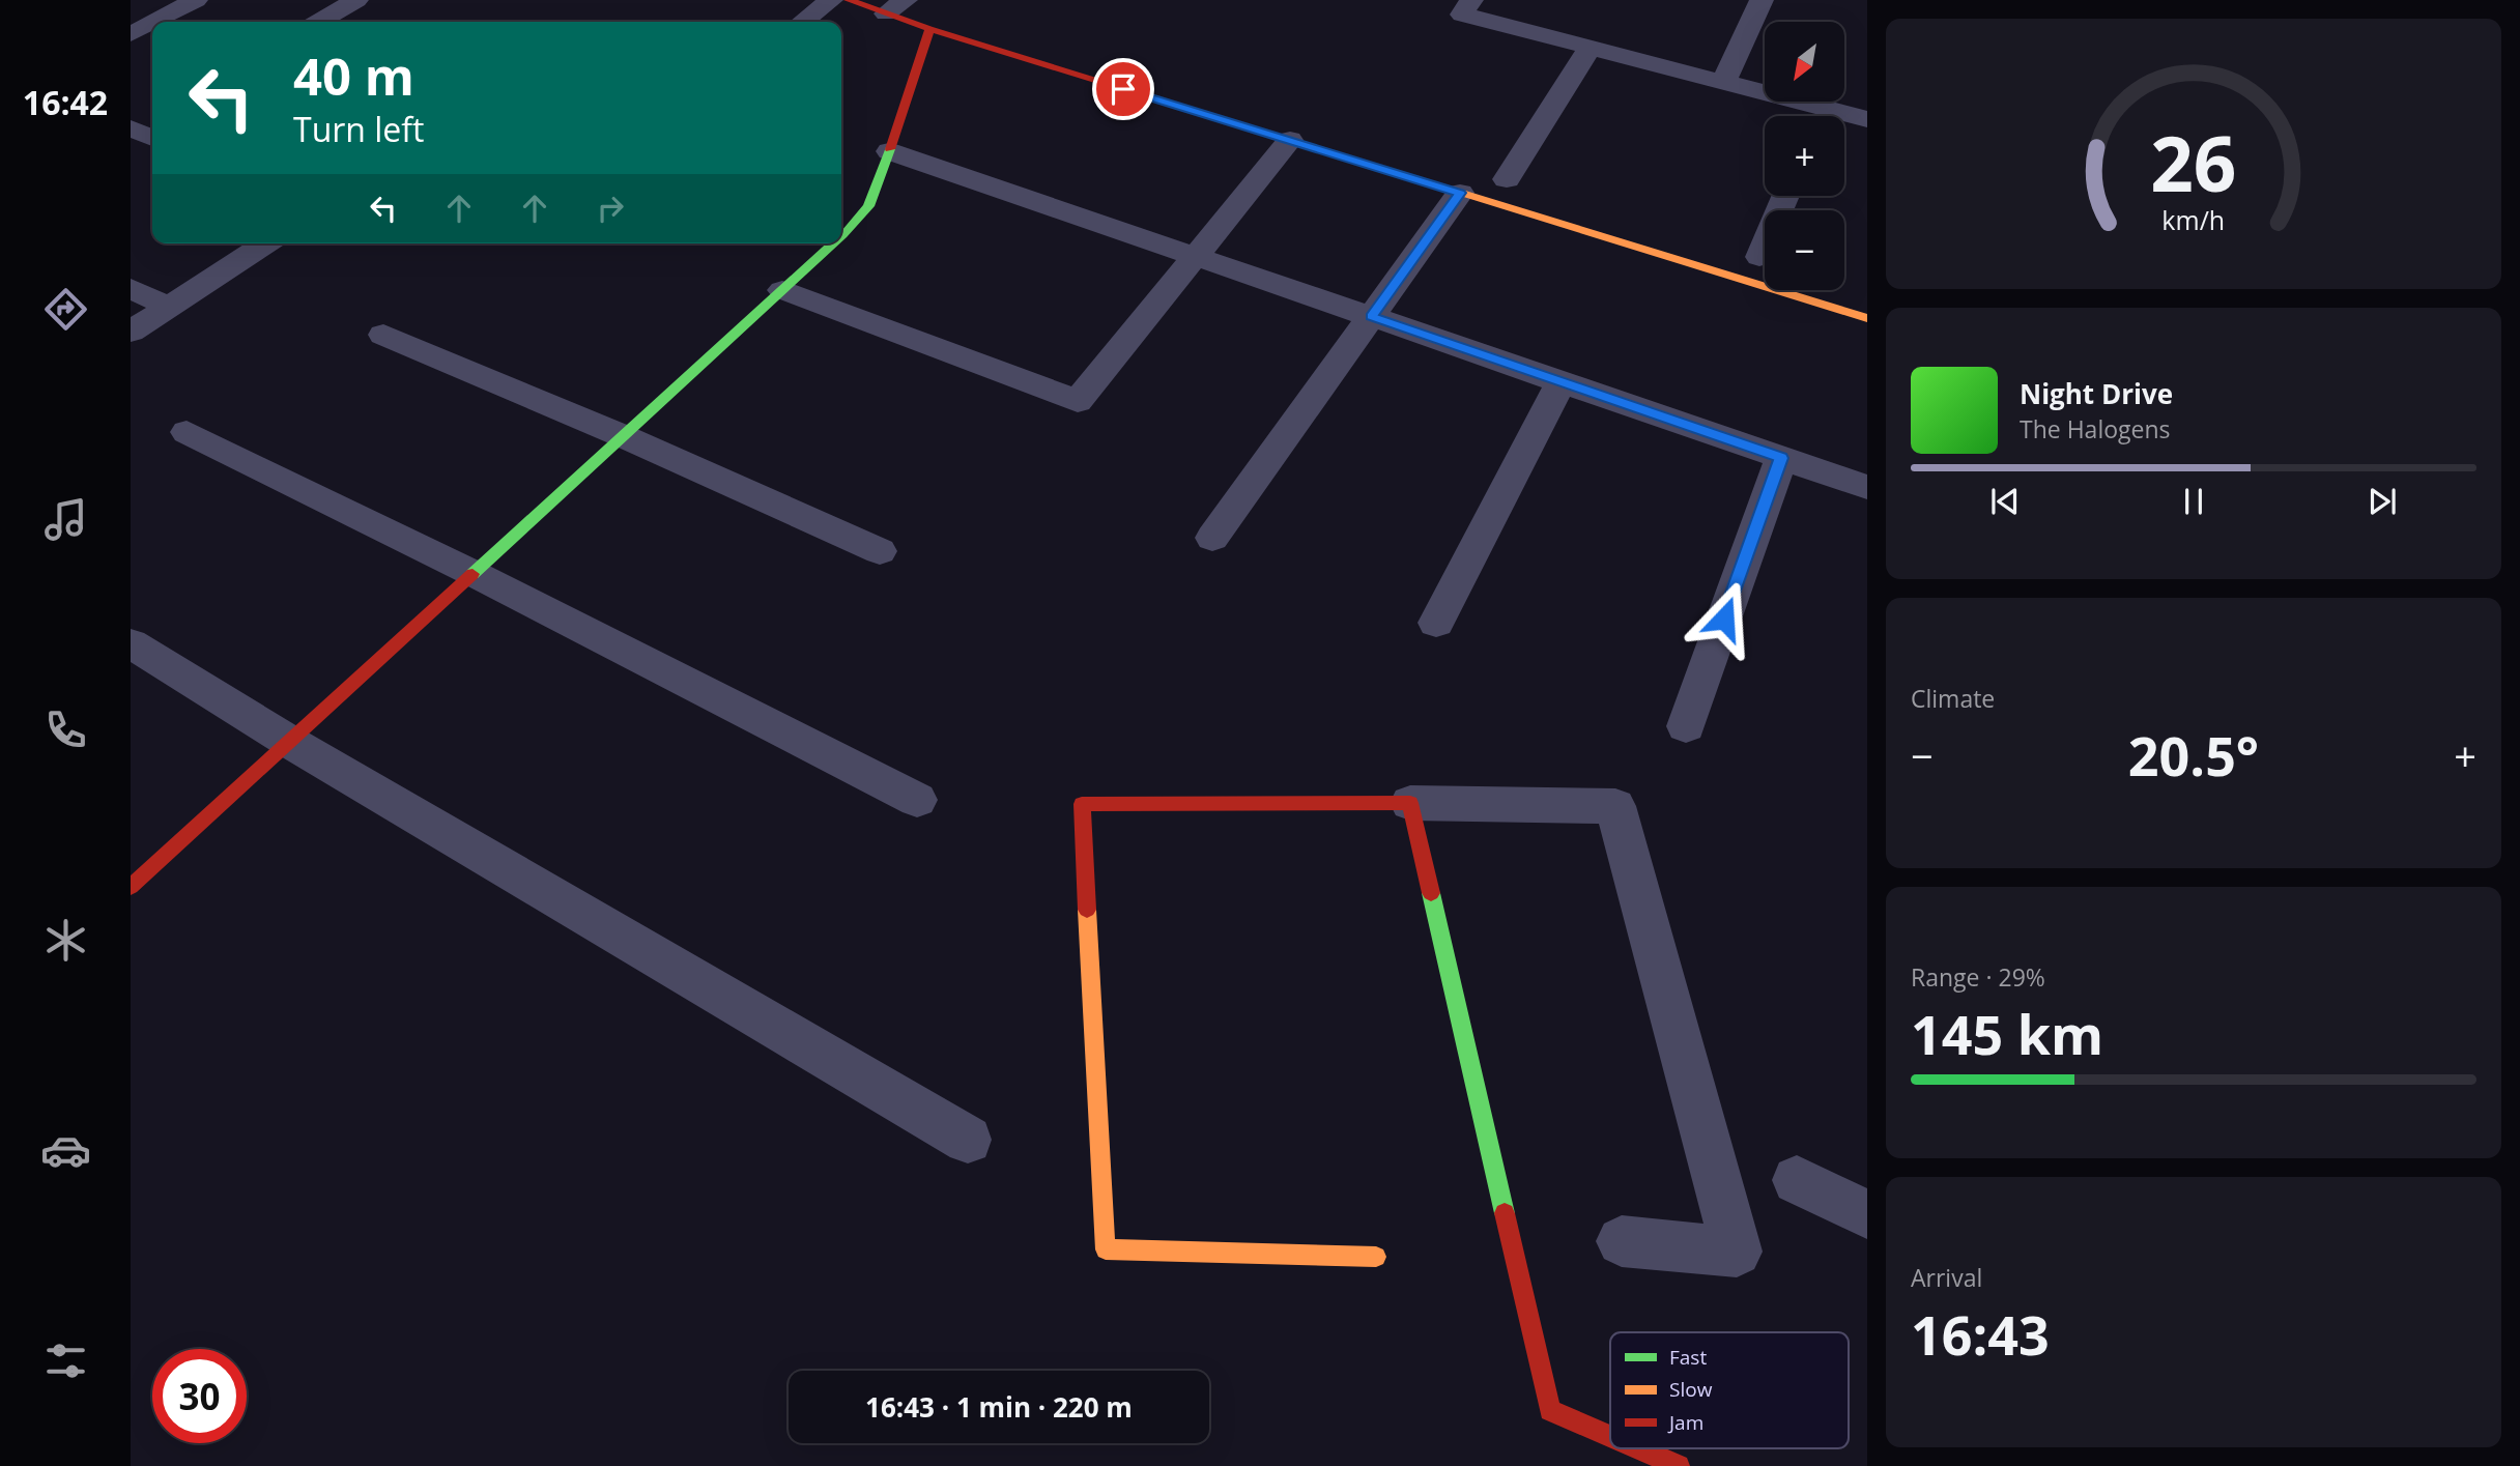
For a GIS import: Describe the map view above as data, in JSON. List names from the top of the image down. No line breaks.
{"legend":["Fast","Slow","Jam"],"north":"bottom left","page":{"tabs":"16:42","map_buttons":["+","−"],"turn":["40 m","Turn left"],"song":["Night Drive","The Halogens"],"tile":["Climate",["Range · 29%","145 km"],["Arrival","16:43"]],"heat":["−","20.5°","+"],"limit":"30","trip":"16:43 · 1 min · 220 m","gauge":["26","km/h"]}}
